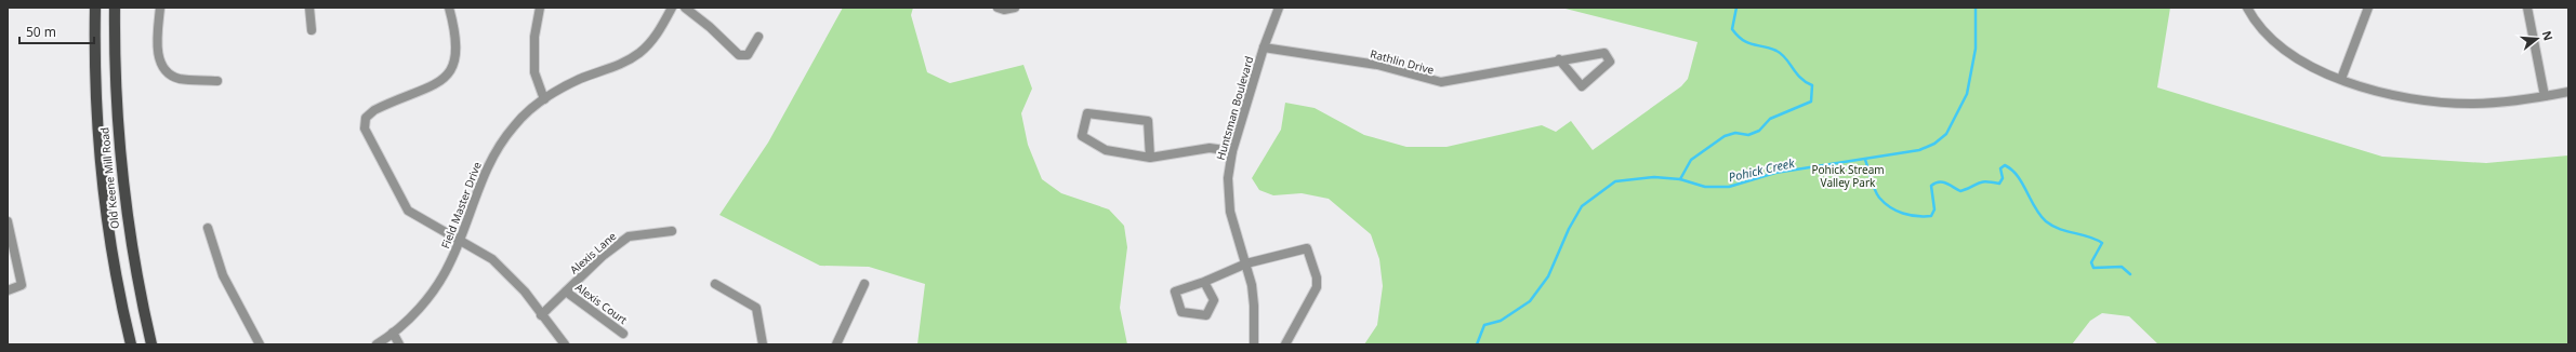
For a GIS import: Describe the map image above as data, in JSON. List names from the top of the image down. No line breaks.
{"streets":{"main road":["Old Keene Mill Road"],"street":["Rathlin Drive","Huntsman Boulevard","Field Master Drive","Alexis Lane","Alexis Court"]},"crossings":[["Rathlin Drive","Huntsman Boulevard"],["Alexis Lane","Alexis Court"]],"water":["Pohick Creek"],"parks":["Pohick Stream Valley Park"],"scale_bar":"50 m","north":"right"}
